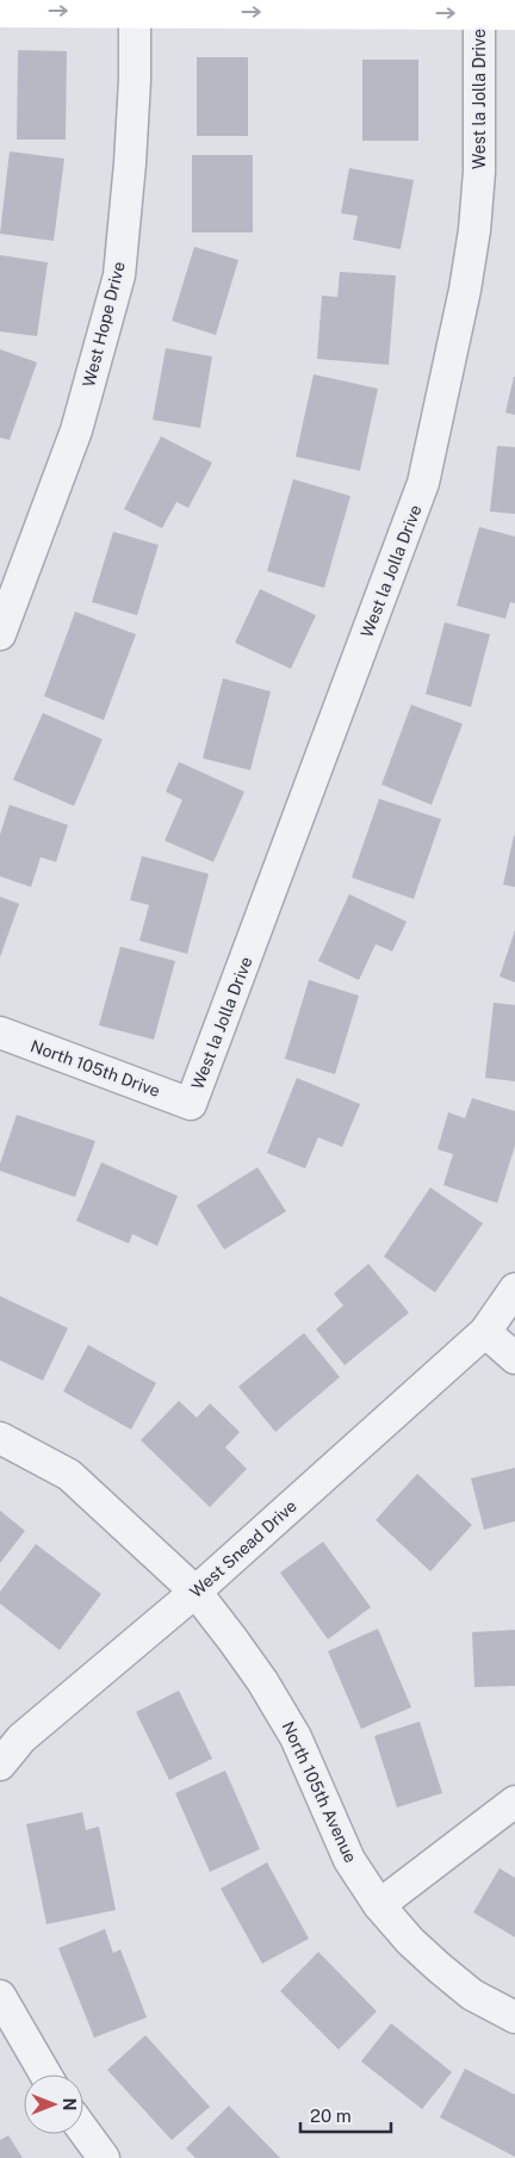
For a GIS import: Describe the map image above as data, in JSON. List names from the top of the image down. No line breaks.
{"streets":{"street":["West la Jolla Drive","West Hope Drive","North 105th Drive","West Snead Drive","North 105th Avenue"]},"crossings":[["West la Jolla Drive","North 105th Drive"],["West Snead Drive","North 105th Avenue"]],"scale_bar":"20 m","north":"right"}
